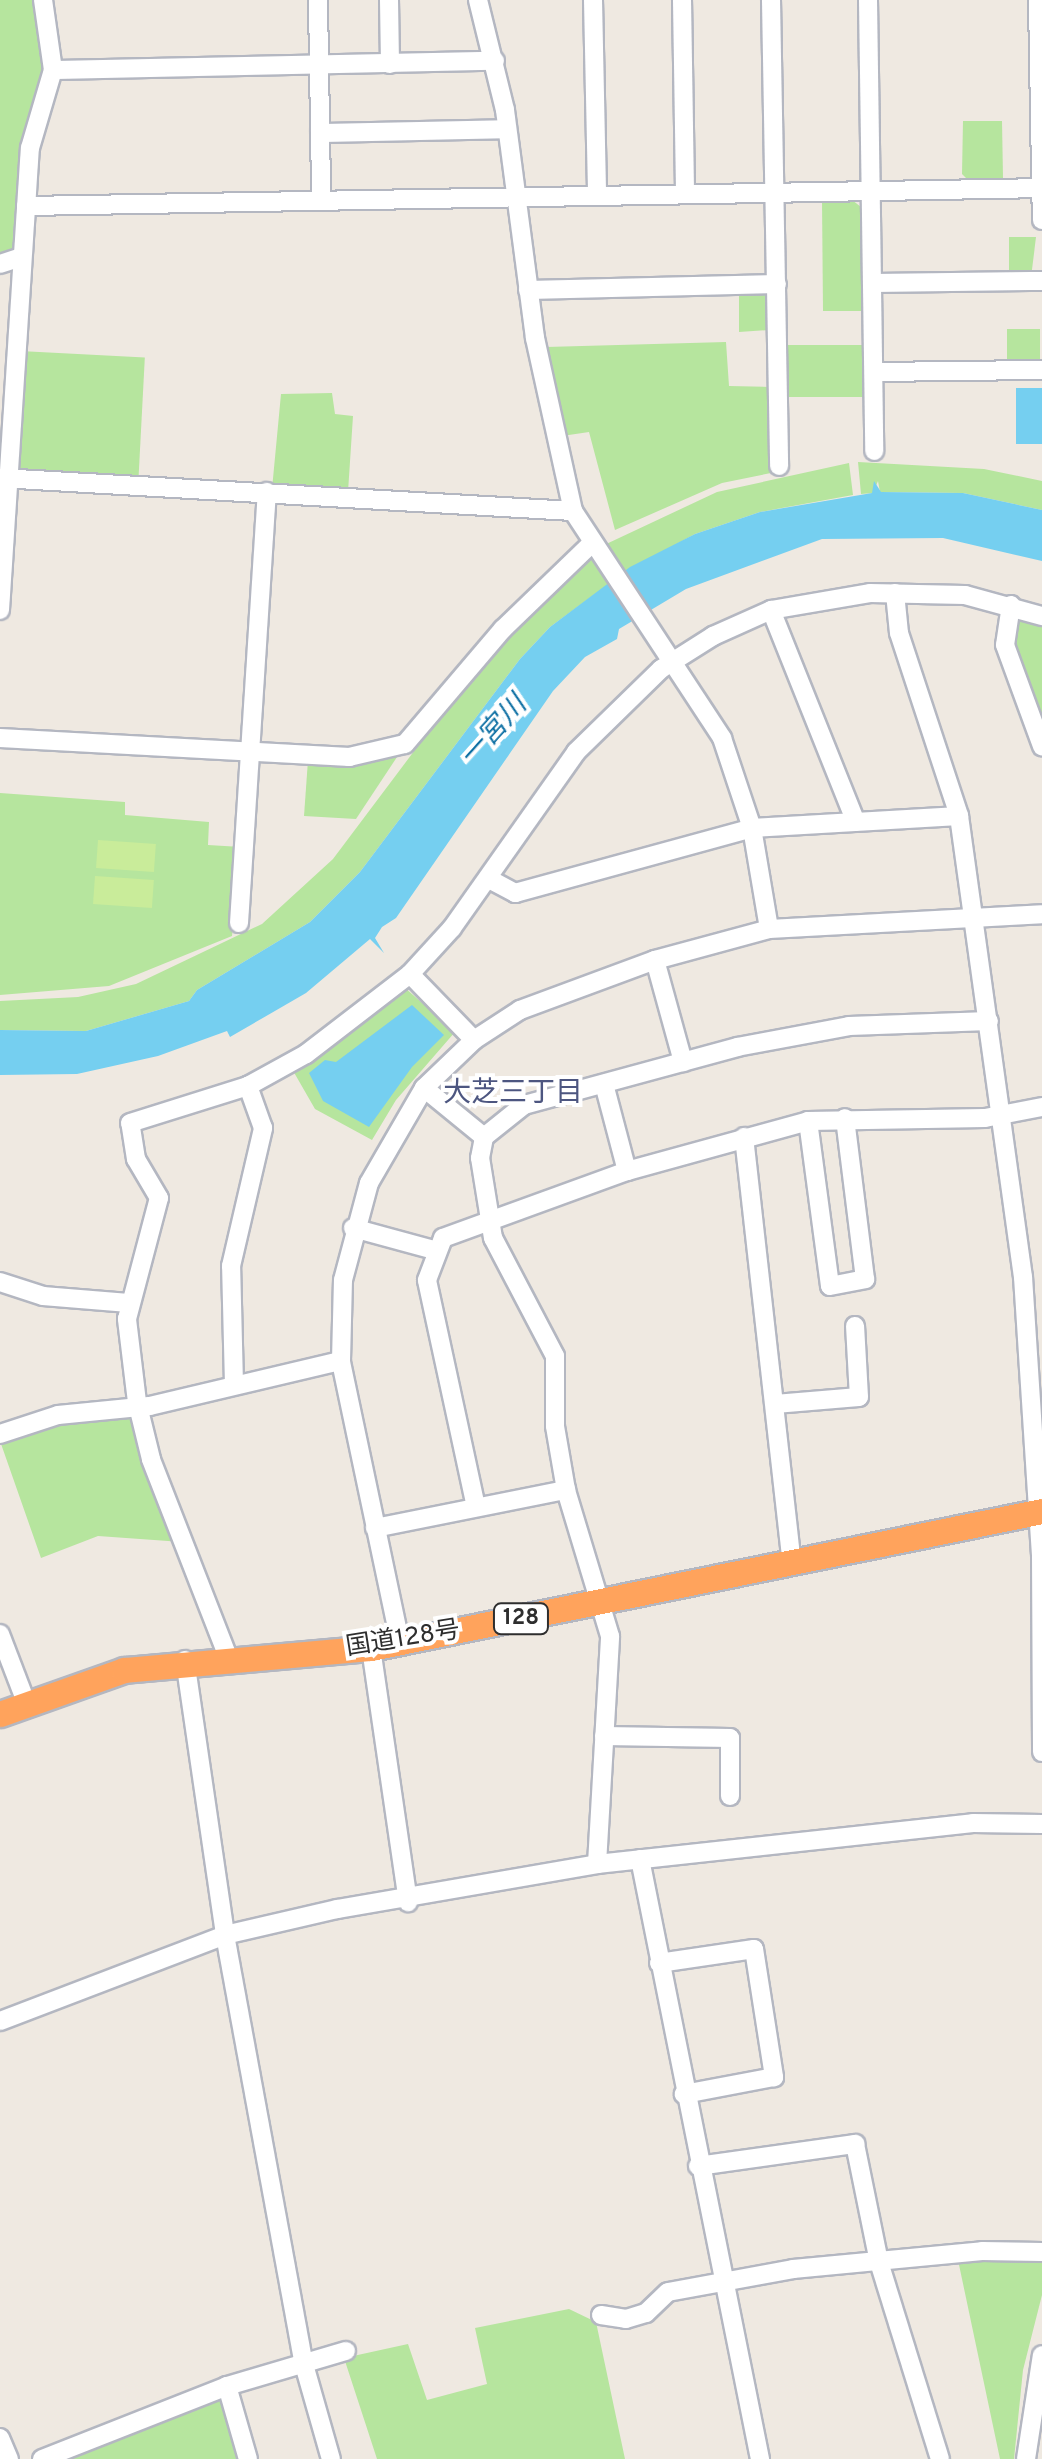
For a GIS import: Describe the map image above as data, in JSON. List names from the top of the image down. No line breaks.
{"streets":{"highway":["128","国道128号"]},"districts":["大芝三丁目"],"water":["一宮川"]}
